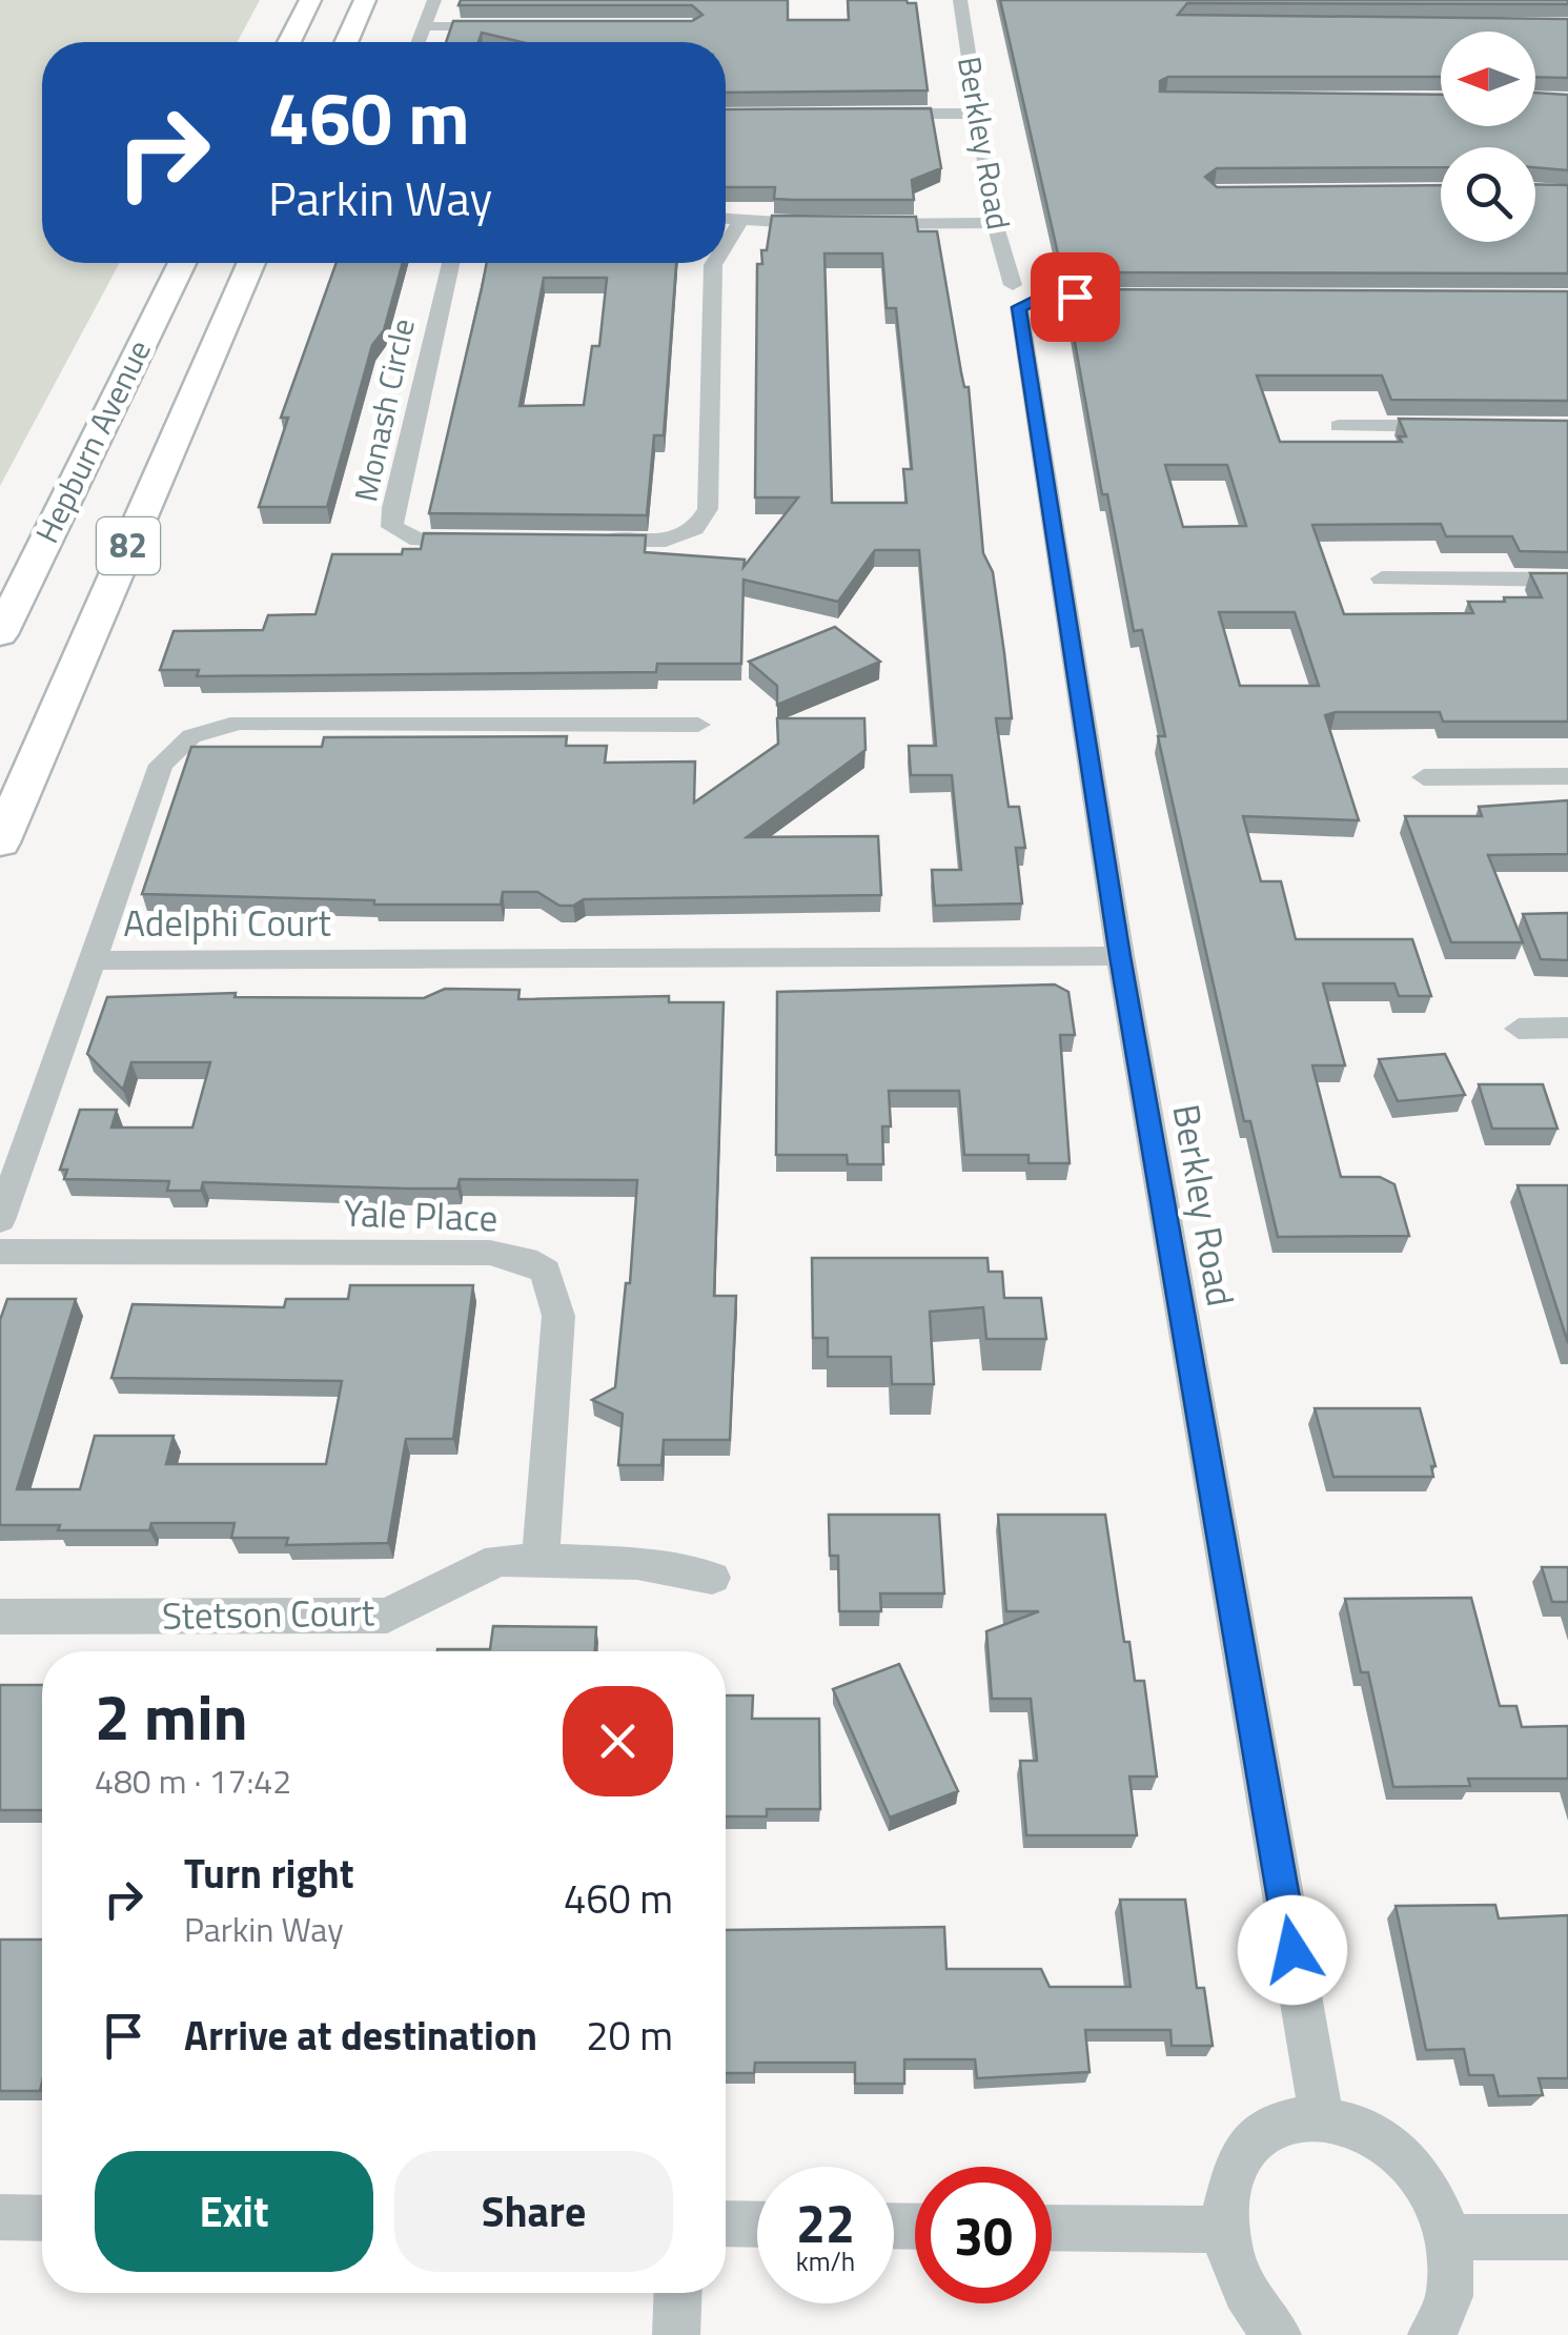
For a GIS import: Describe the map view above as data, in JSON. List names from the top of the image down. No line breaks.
{"streets":{"main road":["Hepburn Avenue","82"],"street":["Berkley Road","Monash Circle","Adelphi Court","Yale Place","Stetson Court"]},"crossings":[["Berkley Road","Adelphi Court"],["Yale Place","Stetson Court"]],"north":"left","page":{"turn":["460 m","Parkin Way"],"heading":["2 min","480 m · 17:42"],"list":[{"name":"Turn right","note":"Parkin Way","value":"460 m"},{"name":"Arrive at destination","value":"20 m"}],"buttons":["Exit","Share"],"speed":"22 km/h","limit":"30"}}
